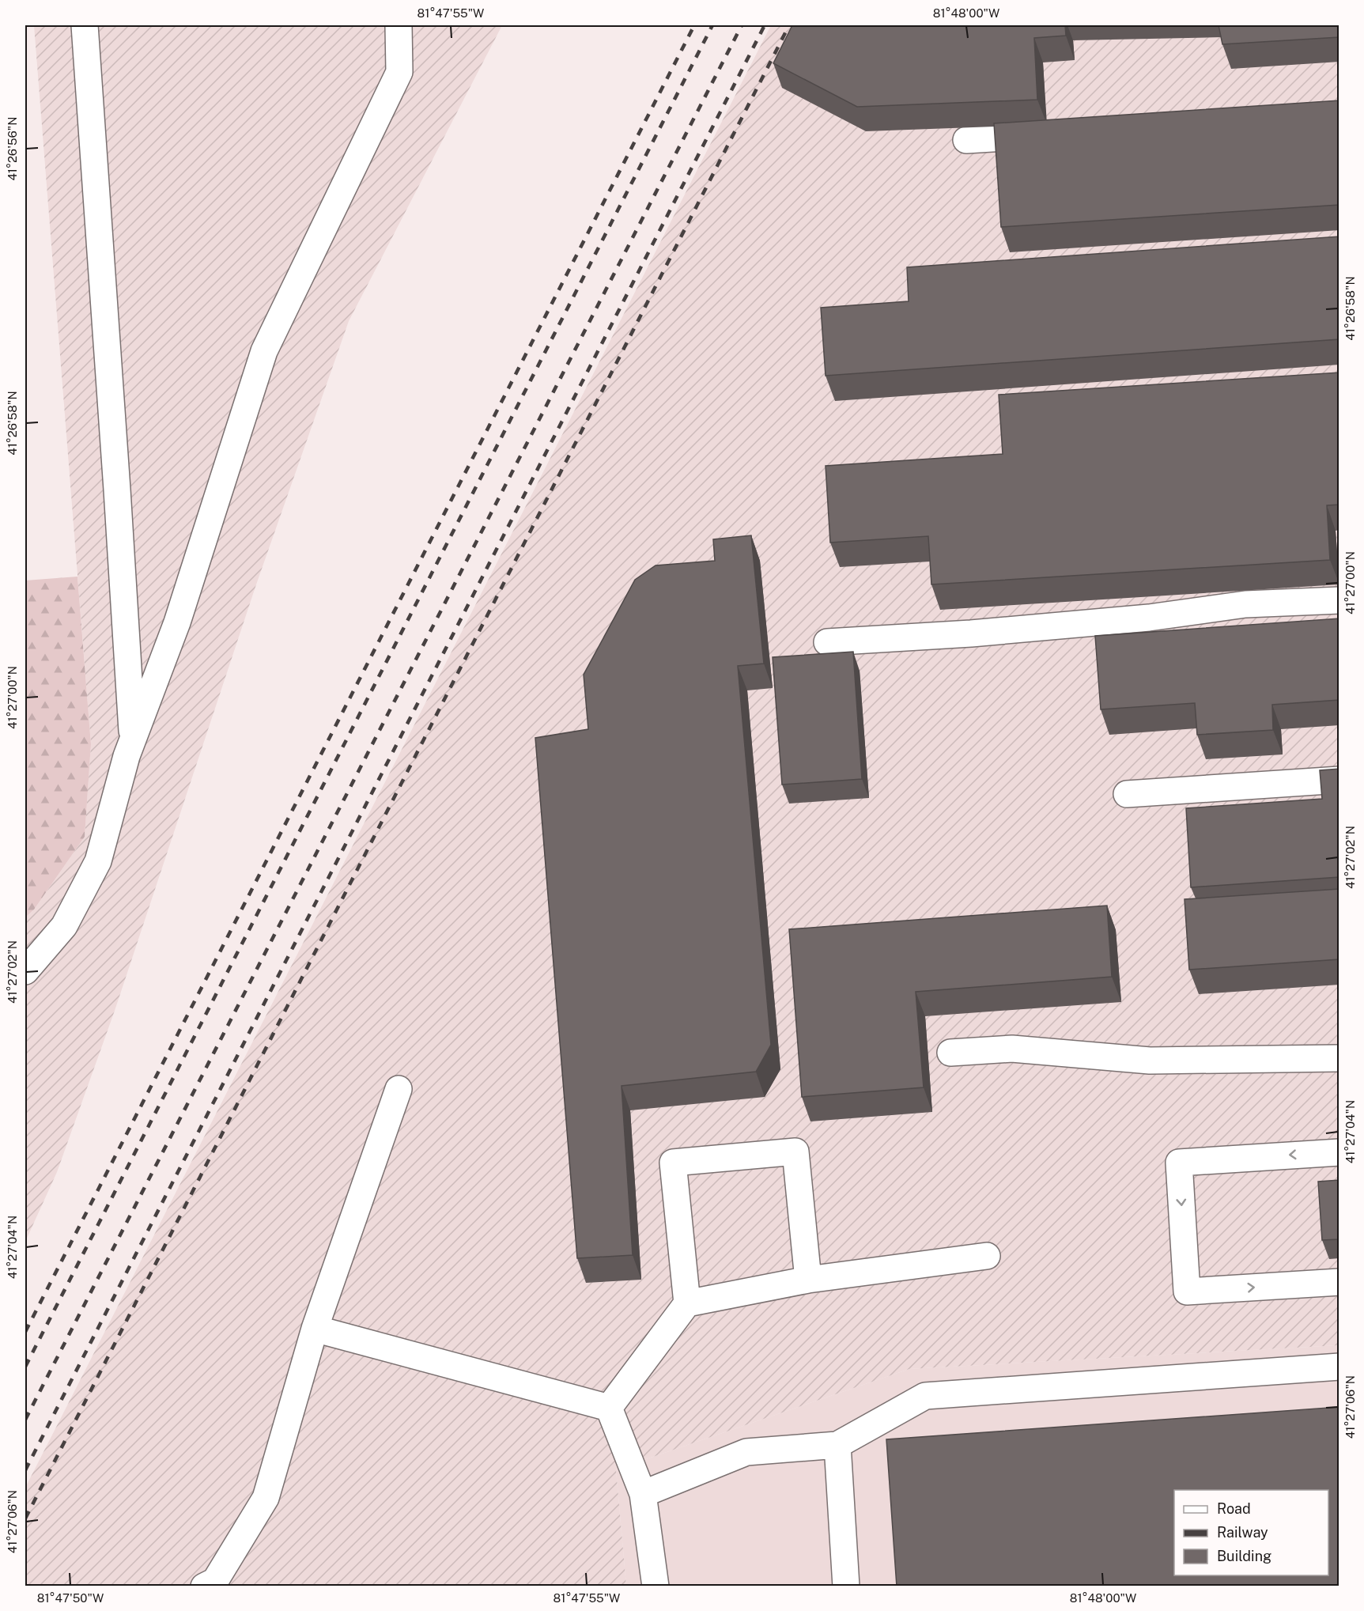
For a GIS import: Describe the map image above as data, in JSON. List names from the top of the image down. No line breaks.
{"legend":["Road","Railway","Building"],"coordinates":["81°47'55\"W","81°48'00\"W","41°26'56\"N","41°26'58\"N","41°27'00\"N","41°27'02\"N","41°27'04\"N","41°27'06\"N","81°47'50\"W"]}
